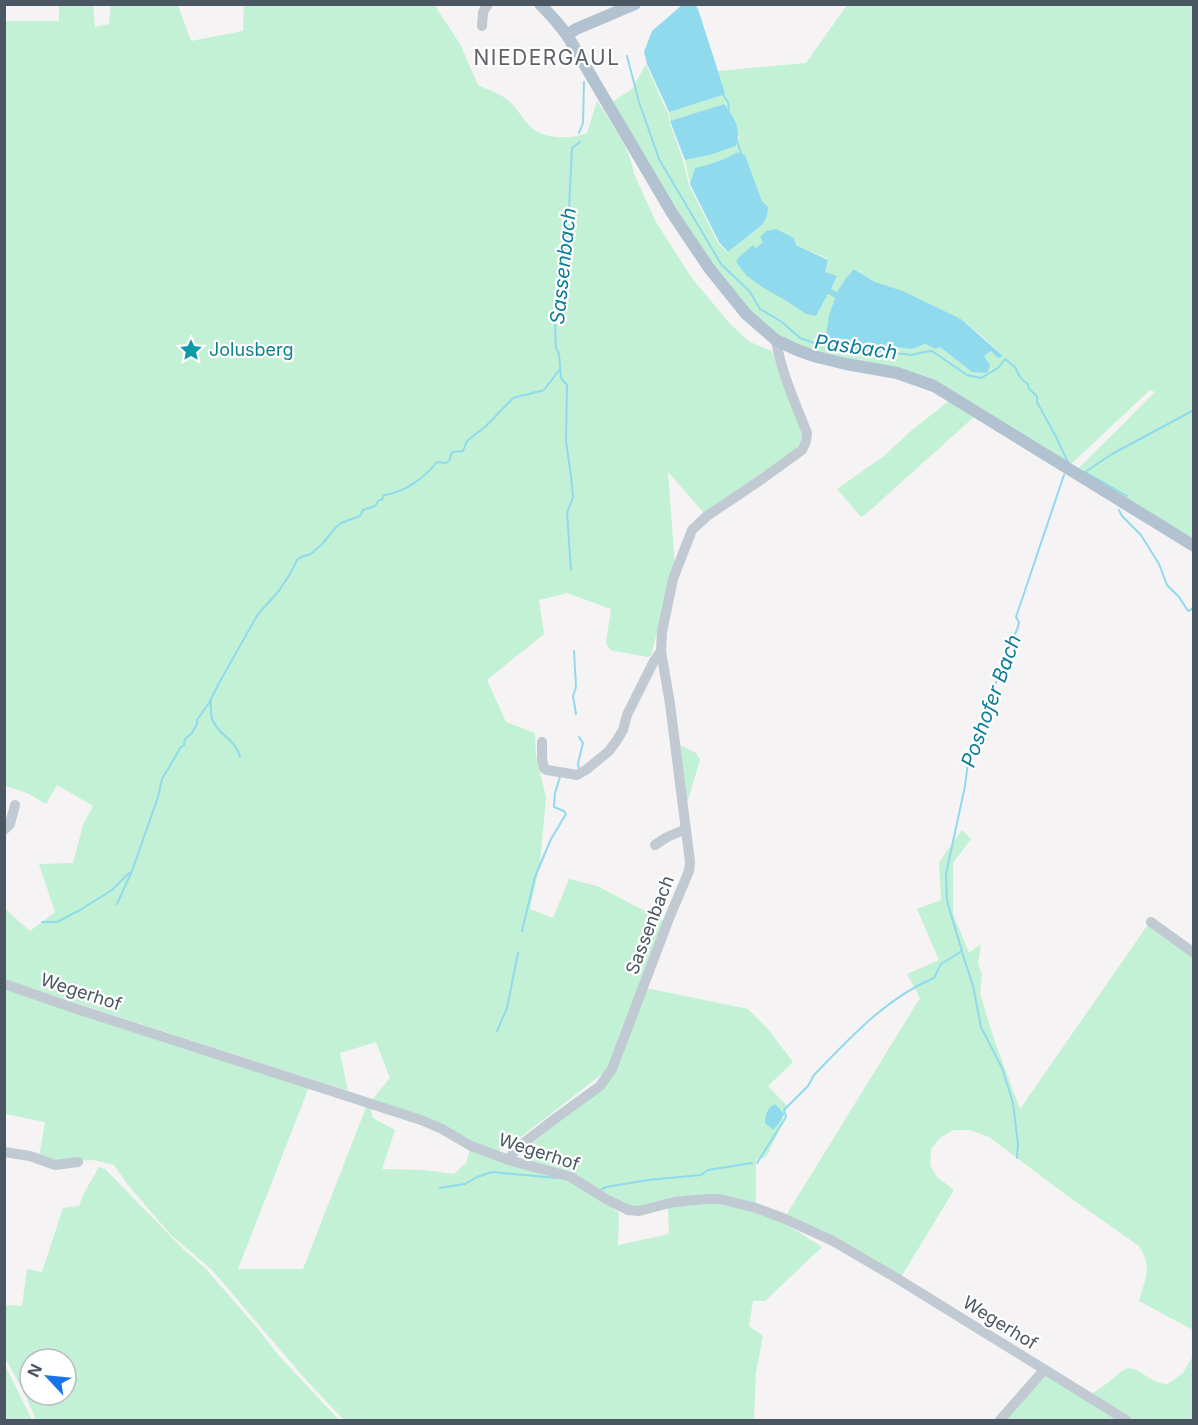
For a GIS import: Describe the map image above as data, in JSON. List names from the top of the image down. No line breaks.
{"streets":{"street":["Sassenbach","Wegerhof"]},"crossings":[["Sassenbach","Wegerhof"]],"districts":["NIEDERGAUL"],"water":["Sassenbach","Pasbach","Poshofer Bach"],"places":{"place":["Jolusberg"]},"north":"top left"}
